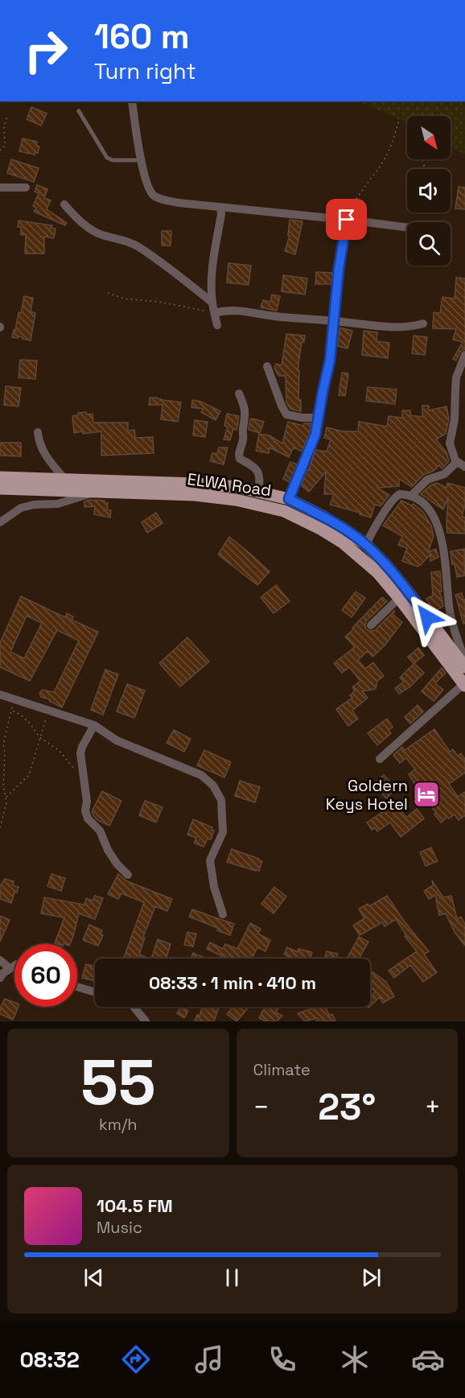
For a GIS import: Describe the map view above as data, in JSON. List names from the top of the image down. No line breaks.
{"streets":{"main road":["ELWA Road"]},"places":{"hotel":["Goldern Keys Hotel"]},"north":"bottom right","page":{"turn":["160 m","Turn right"],"limit":"60","trip":"08:33 · 1 min · 410 m","tile":[["55","km/h"],"Climate"],"heat":["−","23°","+"],"song":["104.5 FM","Music"],"tabs":"08:32"}}
